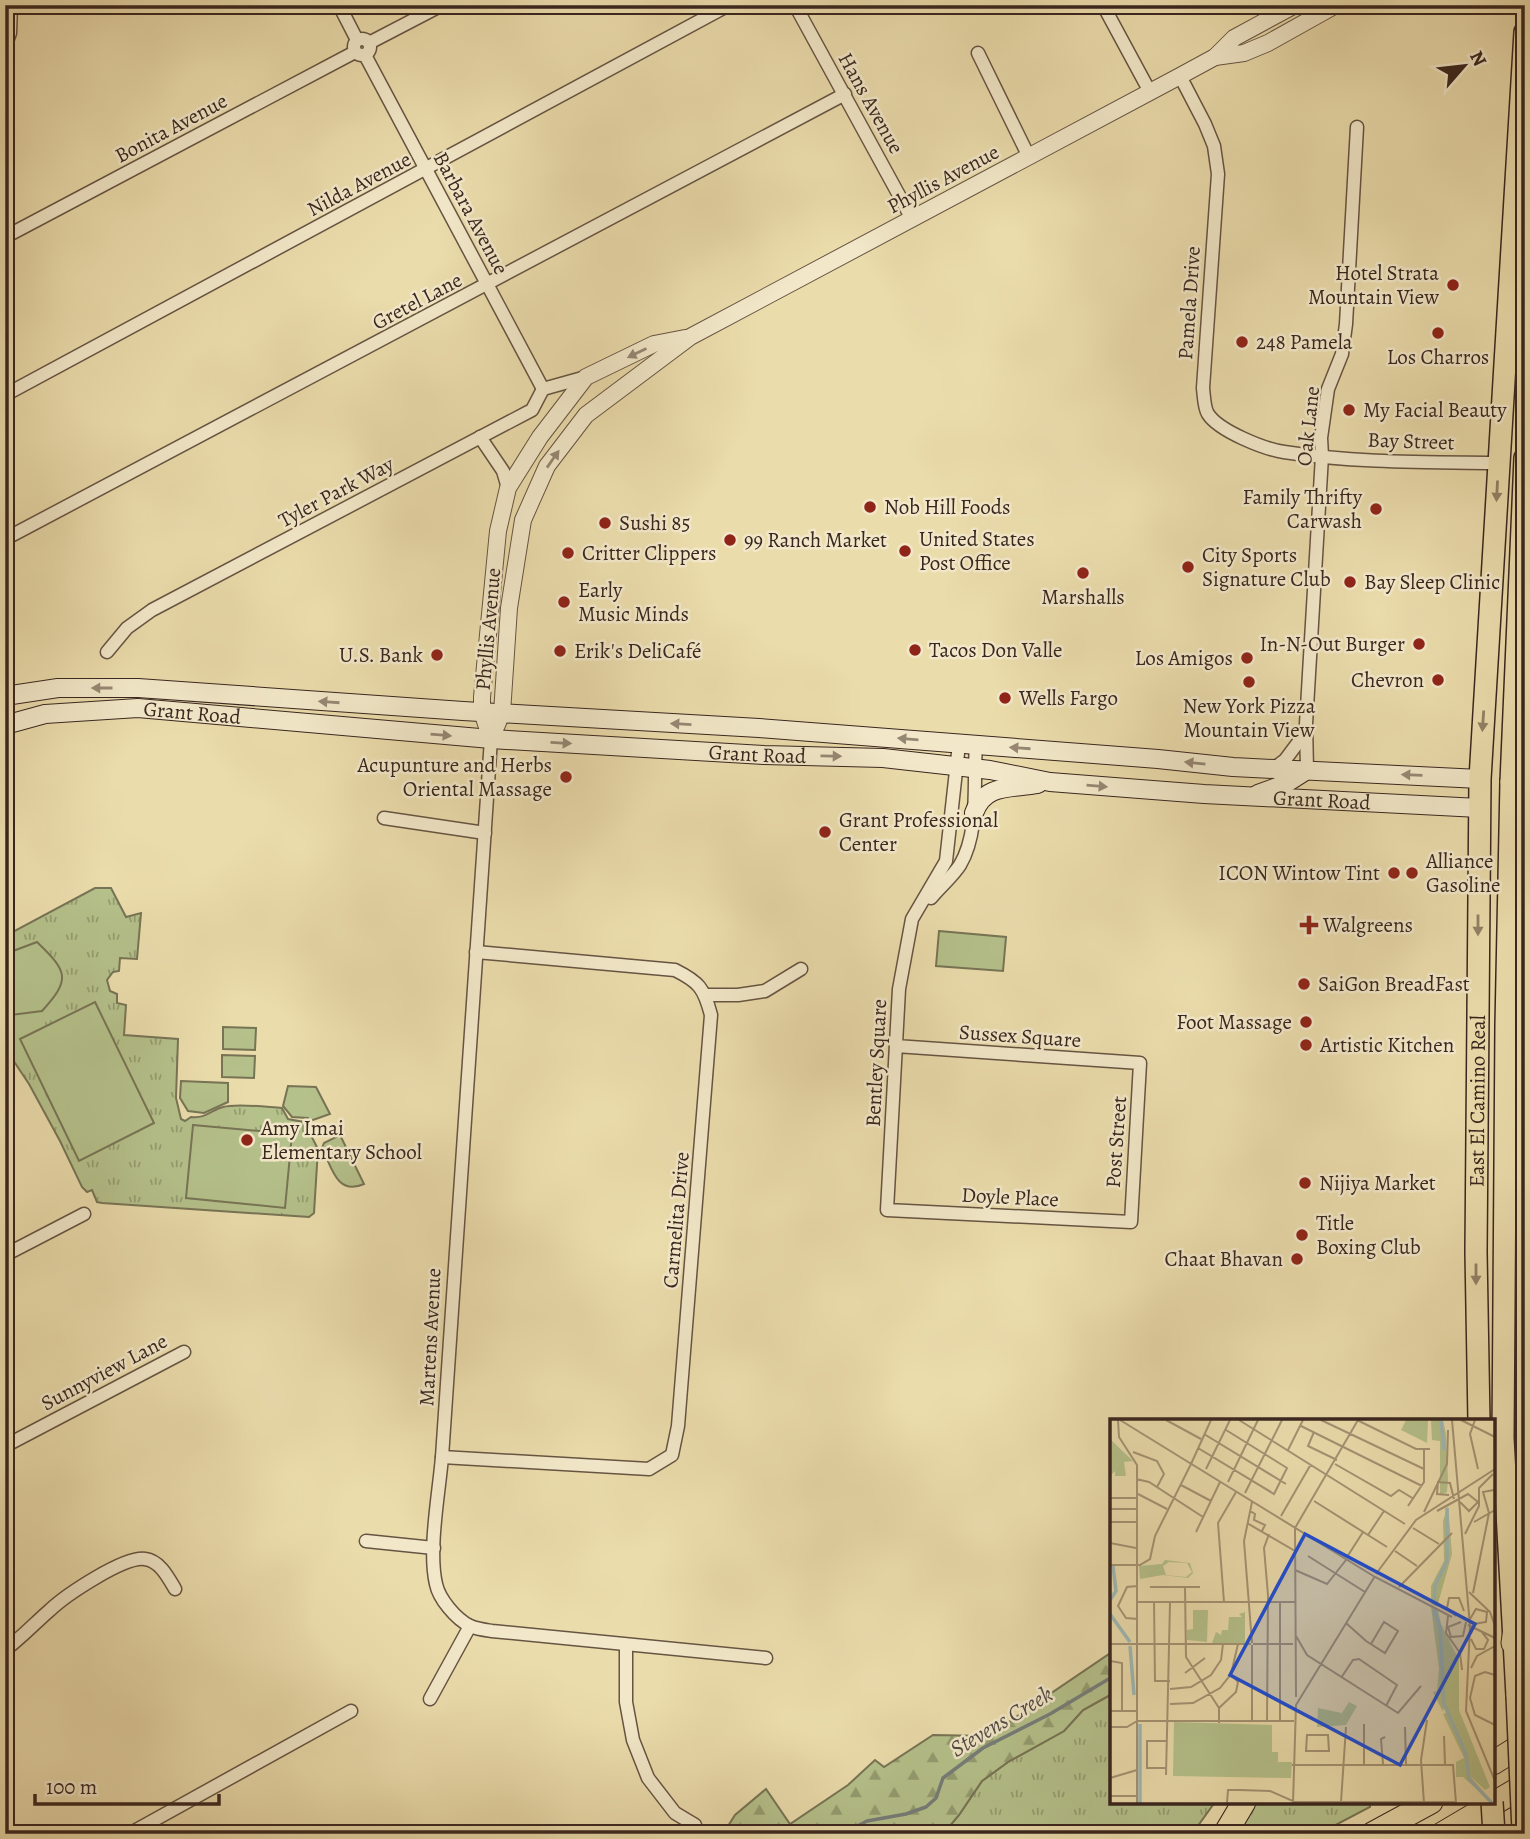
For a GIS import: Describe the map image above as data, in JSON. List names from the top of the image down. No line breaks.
{"streets":{"main road":["Grant Road","East El Camino Real"],"street":["Hans Avenue","Bonita Avenue","Phyllis Avenue","Nilda Avenue","Barbara Avenue","Gretel Lane","Pamela Drive","Oak Lane","Bay Street","Tyler Park Way","Sussex Square","Bentley Square","Post Street","Doyle Place","Carmelita Drive","Martens Avenue","Sunnyview Lane"]},"crossings":[["Hans Avenue","Phyllis Avenue"],["Hans Avenue","Gretel Lane"],["Bonita Avenue","Barbara Avenue"],["Phyllis Avenue","Pamela Drive"],["Phyllis Avenue","Grant Road"],["Phyllis Avenue","Martens Avenue"],["Nilda Avenue","Barbara Avenue"],["Barbara Avenue","Gretel Lane"],["Barbara Avenue","Tyler Park Way"],["Pamela Drive","Oak Lane"],["Pamela Drive","Bay Street"],["Oak Lane","Bay Street"],["Oak Lane","Grant Road"],["Bay Street","East El Camino Real"],["Grant Road","Bentley Square"],["Grant Road","East El Camino Real"],["Grant Road","Martens Avenue"],["Sussex Square","Bentley Square"],["Sussex Square","Post Street"],["Bentley Square","Doyle Place"],["Post Street","Doyle Place"],["Carmelita Drive","Martens Avenue"]],"water":["Stevens Creek"],"places":{"other":["Hotel Strata Mountain View","Los Charros","248 Pamela","My Facial Beauty","Nob Hill Foods","Family Thrifty Carwash","Sushi 85","99 Ranch Market","United States Post Office","Critter Clippers","City Sports Signature Club","Marshalls","Bay Sleep Clinic","Early Music Minds","In-N-Out Burger","Tacos Don Valle","Erik's DeliCafé","U.S. Bank","Los Amigos","Chevron","New York Pizza Mountain View","Wells Fargo","Acupunture and Herbs Oriental Massage","Grant Professional Center","ICON Wintow Tint","Alliance Gasoline","SaiGon BreadFast","Foot Massage","Artistic Kitchen","Amy Imai Elementary School","Nijiya Market","Title Boxing Club","Chaat Bhavan"],"health":["Walgreens"]},"scale_bar":"100 m","north":"top right"}
